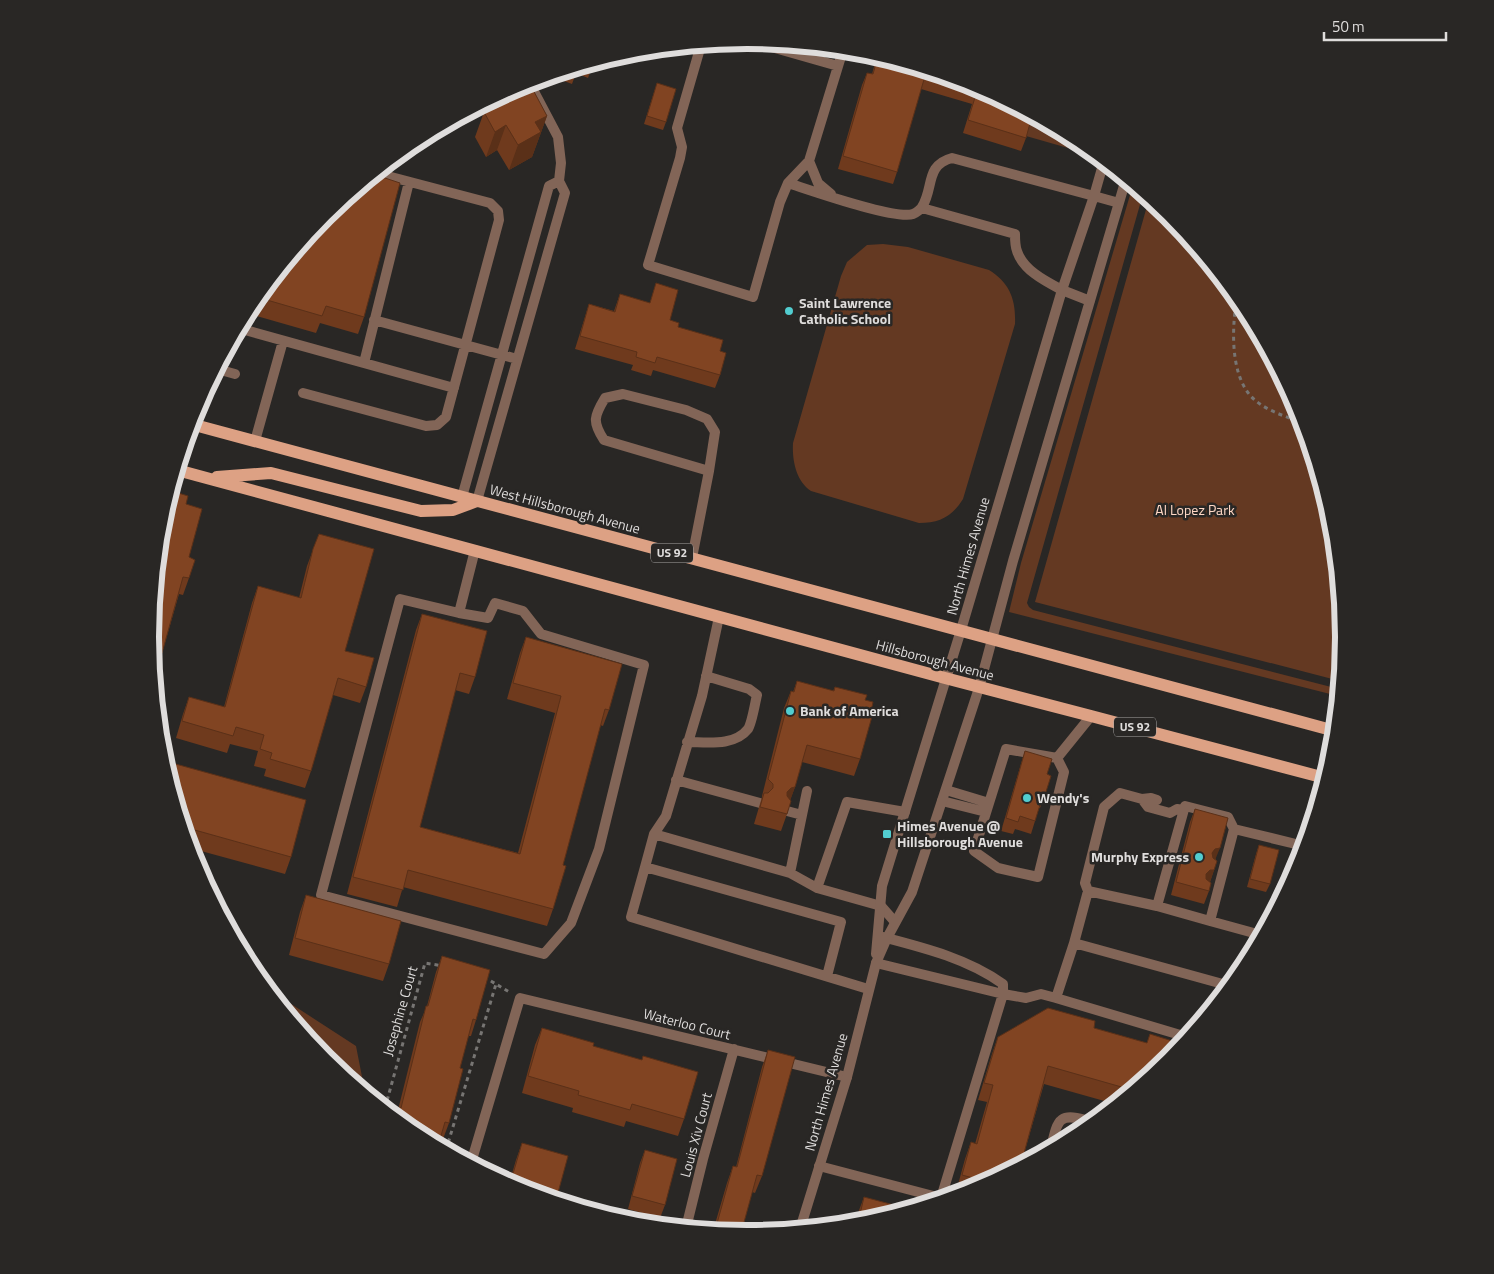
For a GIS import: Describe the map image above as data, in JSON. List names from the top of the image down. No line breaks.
{"streets":{"main road":["West Hillsborough Avenue","US 92","Hillsborough Avenue"],"street":["North Himes Avenue","Waterloo Court","Louis Xiv Court"],"path":["Josephine Court"]},"crossings":[["West Hillsborough Avenue","US 92"],["West Hillsborough Avenue","North Himes Avenue"],["US 92","North Himes Avenue"],["US 92","Hillsborough Avenue"],["North Himes Avenue","Hillsborough Avenue"],["North Himes Avenue","Waterloo Court"],["Waterloo Court","Louis Xiv Court"]],"parks":["Al Lopez Park"],"places":{"other":["Saint Lawrence Catholic School","Bank of America","Wendy's","Murphy Express"],"transit":["Himes Avenue @ Hillsborough Avenue"]},"scale_bar":"50 m"}
